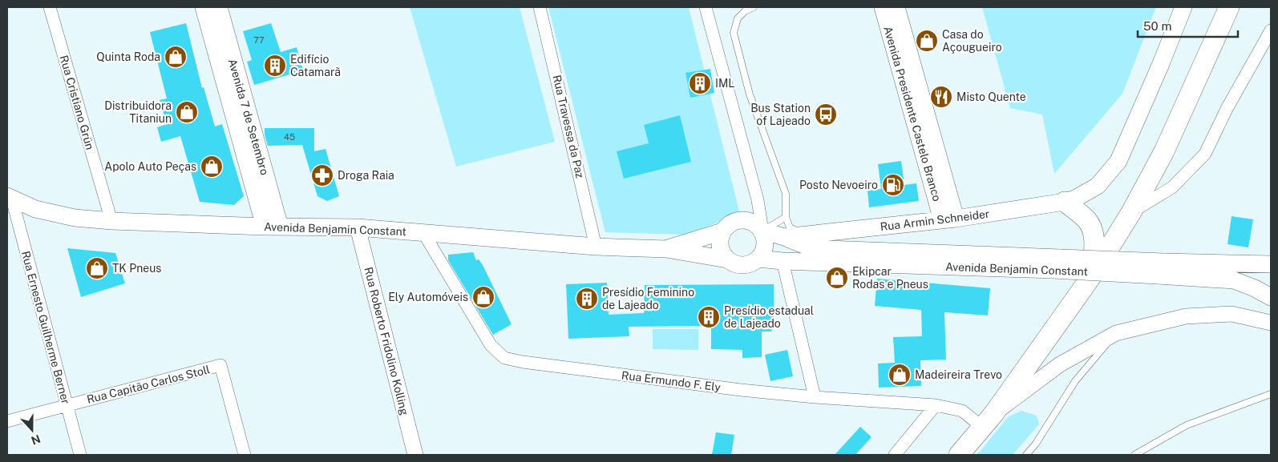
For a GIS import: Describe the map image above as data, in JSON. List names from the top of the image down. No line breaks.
{"streets":{"main road":["Avenida Presidente Castelo Branco","Avenida 7 de Setembro","Rua Armin Schneider","Avenida Benjamin Constant"],"street":["Rua Cristiano Grün","Rua Travessa da Paz","Rua Ernesto Guilherme Berner","Rua Roberto Fridolino Kolling","Rua Ermundo F. Ely","Rua Capitão Carlos Stoll"]},"crossings":[["Rua Cristiano Grün","Avenida Benjamin Constant"],["Avenida Presidente Castelo Branco","Rua Armin Schneider"],["Avenida 7 de Setembro","Avenida Benjamin Constant"],["Rua Travessa da Paz","Avenida Benjamin Constant"],["Rua Armin Schneider","Avenida Benjamin Constant"],["Avenida Benjamin Constant","Rua Ernesto Guilherme Berner"],["Avenida Benjamin Constant","Rua Roberto Fridolino Kolling"],["Avenida Benjamin Constant","Rua Ermundo F. Ely"],["Rua Ernesto Guilherme Berner","Rua Capitão Carlos Stoll"]],"places":{"shop":["Casa do Açougueiro","Quinta Roda","Distribuidora Titaniun","Apolo Auto Peças","TK Pneus","Ekipcar Rodas e Pneus","Ely Automóveis","Madeireira Trevo"],"building":["Edifício Catamarã","IML","Presídio Feminino de Lajeado","Presídio estadual de Lajeado"],"restaurant":["Misto Quente"],"bus stop":["Bus Station of Lajeado"],"pharmacy":["Droga Raia"],"fuel station":["Posto Nevoeiro"]},"house_numbers":["77","45"],"scale_bar":"50 m","north":"bottom"}
